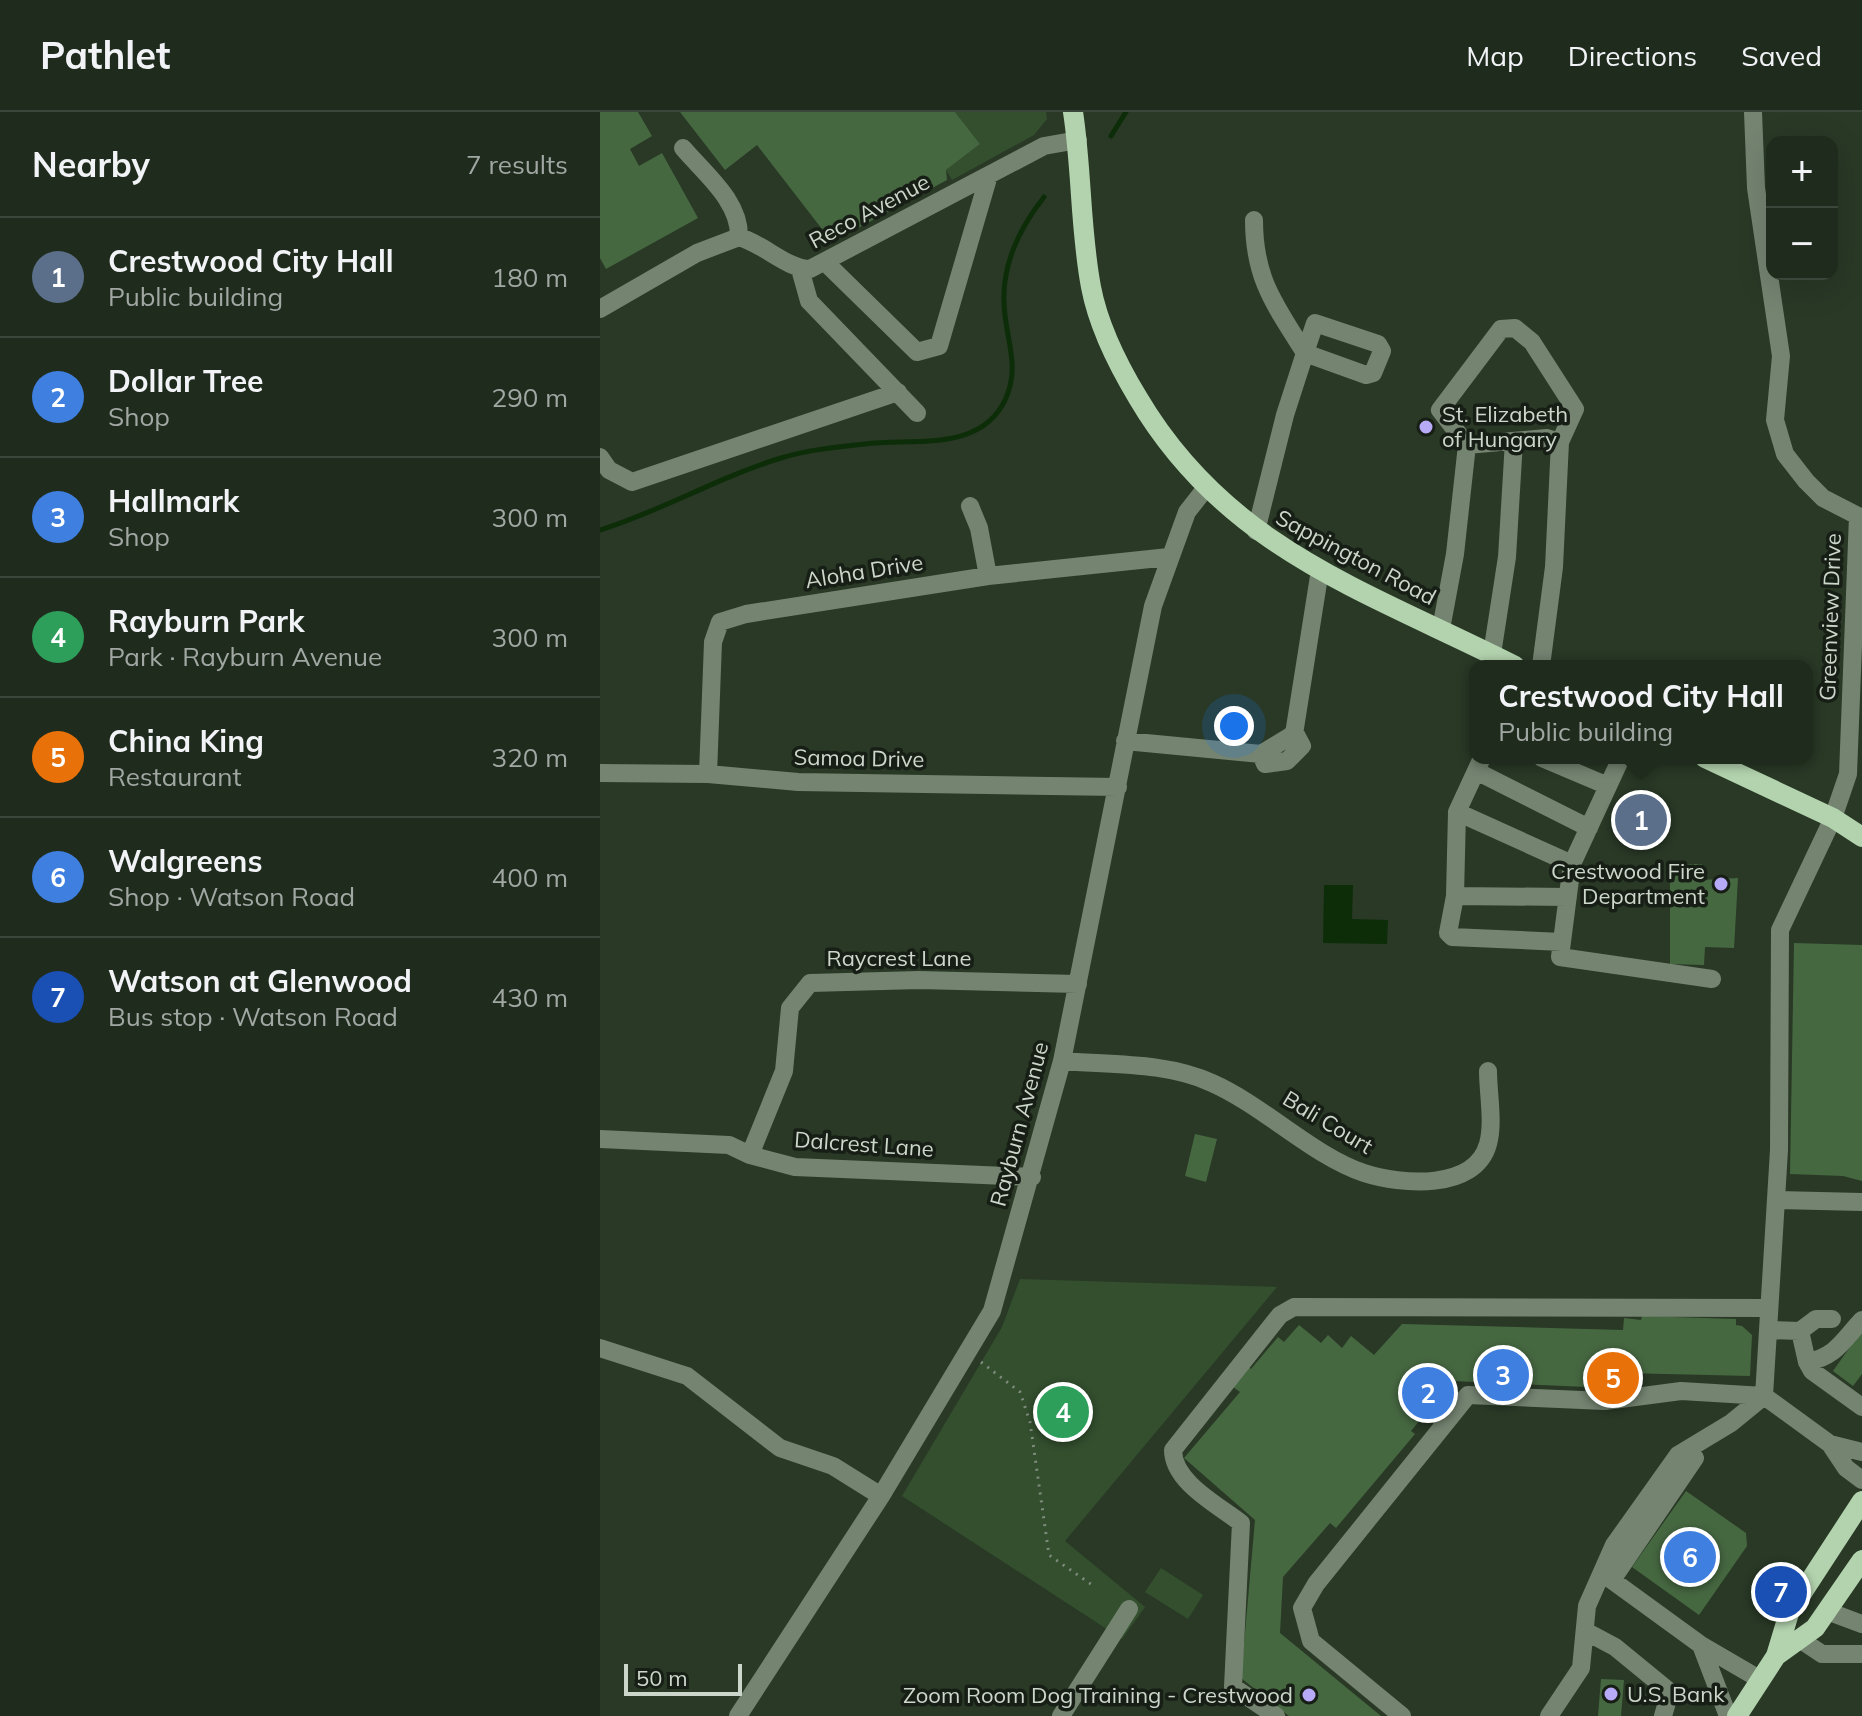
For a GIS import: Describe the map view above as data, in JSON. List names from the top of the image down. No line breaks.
{"streets":{"main road":["Sappington Road"],"street":["Reco Avenue","Aloha Drive","Greenview Drive","Samoa Drive","Raycrest Lane","Bali Court","Rayburn Avenue","Dalcrest Lane"]},"crossings":[["Reco Avenue","Sappington Road"],["Sappington Road","Rayburn Avenue"],["Aloha Drive","Samoa Drive"],["Aloha Drive","Rayburn Avenue"],["Samoa Drive","Rayburn Avenue"],["Raycrest Lane","Rayburn Avenue"],["Raycrest Lane","Dalcrest Lane"],["Bali Court","Rayburn Avenue"],["Rayburn Avenue","Dalcrest Lane"]],"places":["St. Elizabeth of Hungary","Crestwood Fire Department","U.S. Bank","Zoom Room Dog Training - Crestwood"],"scale_bar":"50 m","page":{"header":"Pathlet","nav":["Map","Directions","Saved"],"heading":["Nearby","7 results"],"map_buttons":["+","−"],"list":[{"mark":"1","name":"Crestwood City Hall","note":"Public building","value":"180 m"},{"mark":"2","name":"Dollar Tree","note":"Shop","value":"290 m"},{"mark":"3","name":"Hallmark","note":"Shop","value":"300 m"},{"mark":"4","name":"Rayburn Park","note":"Park · Rayburn Avenue","value":"300 m"},{"mark":"5","name":"China King","note":"Restaurant","value":"320 m"},{"mark":"6","name":"Walgreens","note":"Shop · Watson Road","value":"400 m"},{"mark":"7","name":"Watson at Glenwood","note":"Bus stop · Watson Road","value":"430 m"}],"popup":["Crestwood City Hall","Public building"],"pins":["1","3","5","2","4","6","7"],"scale":"50 m"}}
